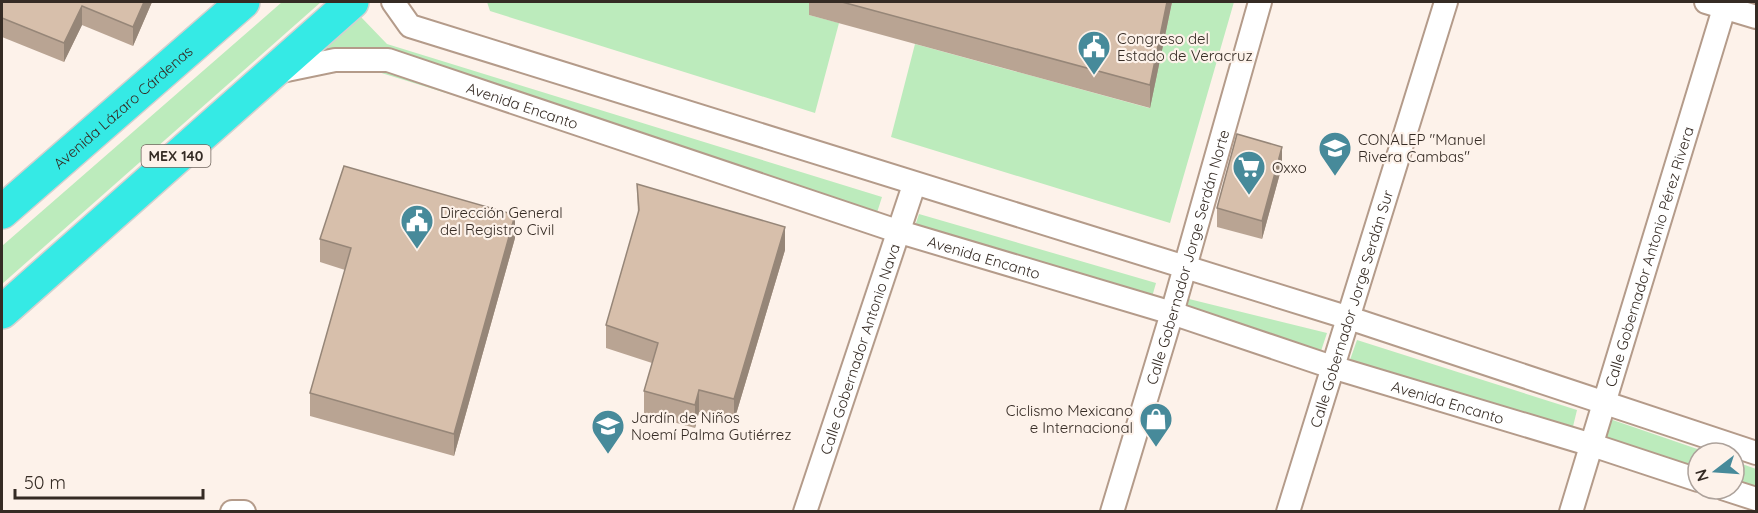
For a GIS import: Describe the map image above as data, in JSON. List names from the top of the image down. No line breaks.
{"streets":{"highway":["Avenida Lázaro Cárdenas","MEX 140"],"street":["Avenida Encanto","Calle Gobernador Antonio Pérez Rivera","Calle Gobernador Jorge Serdán Norte","Calle Gobernador Jorge Serdán Sur","Calle Gobernador Antonio Nava"]},"crossings":[["Avenida Encanto","MEX 140"],["Avenida Encanto","Calle Gobernador Antonio Pérez Rivera"],["Avenida Encanto","Calle Gobernador Jorge Serdán Norte"],["Avenida Encanto","Calle Gobernador Jorge Serdán Sur"],["Avenida Encanto","Calle Gobernador Antonio Nava"]],"places":{"public building":["Congreso del Estado de Veracruz","Dirección General del Registro Civil"],"school or university":["CONALEP \"Manuel Rivera Cambas\"","Jardín de Niños Noemí Palma Gutiérrez"],"supermarket":["Oxxo"],"shop":["Ciclismo Mexicano e Internacional"]},"scale_bar":"50 m","north":"left"}
